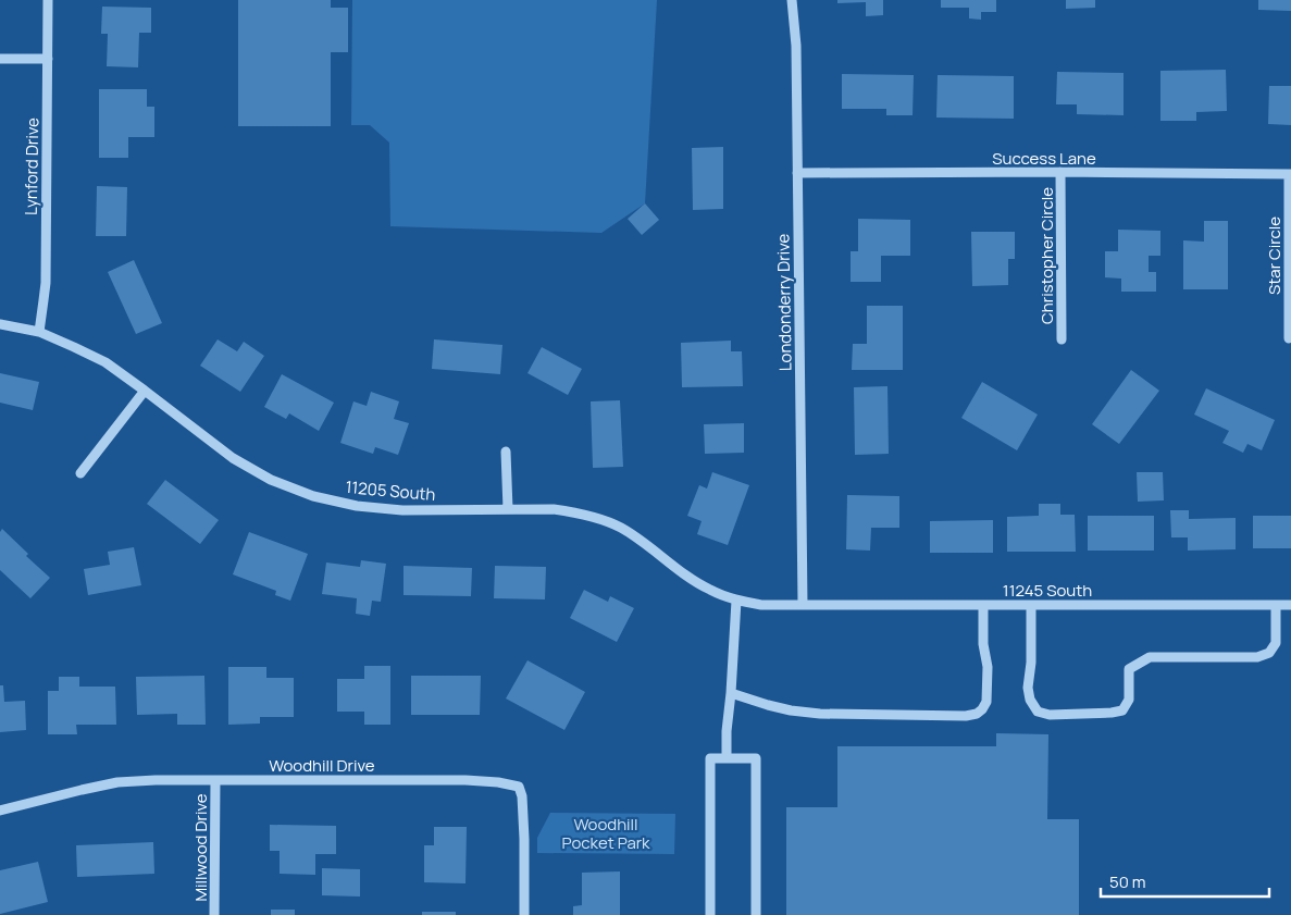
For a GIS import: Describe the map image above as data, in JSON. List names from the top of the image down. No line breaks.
{"streets":{"street":["Success Lane","Lynford Drive","Christopher Circle","Star Circle","Londonderry Drive","11205 South","11245 South","Woodhill Drive","Millwood Drive"]},"crossings":[["Success Lane","Christopher Circle"],["Success Lane","Star Circle"],["Success Lane","Londonderry Drive"],["Lynford Drive","11205 South"],["Londonderry Drive","11205 South"],["Londonderry Drive","11245 South"],["11205 South","11245 South"],["Woodhill Drive","Millwood Drive"]],"parks":["Woodhill Pocket Park"],"scale_bar":"50 m"}
